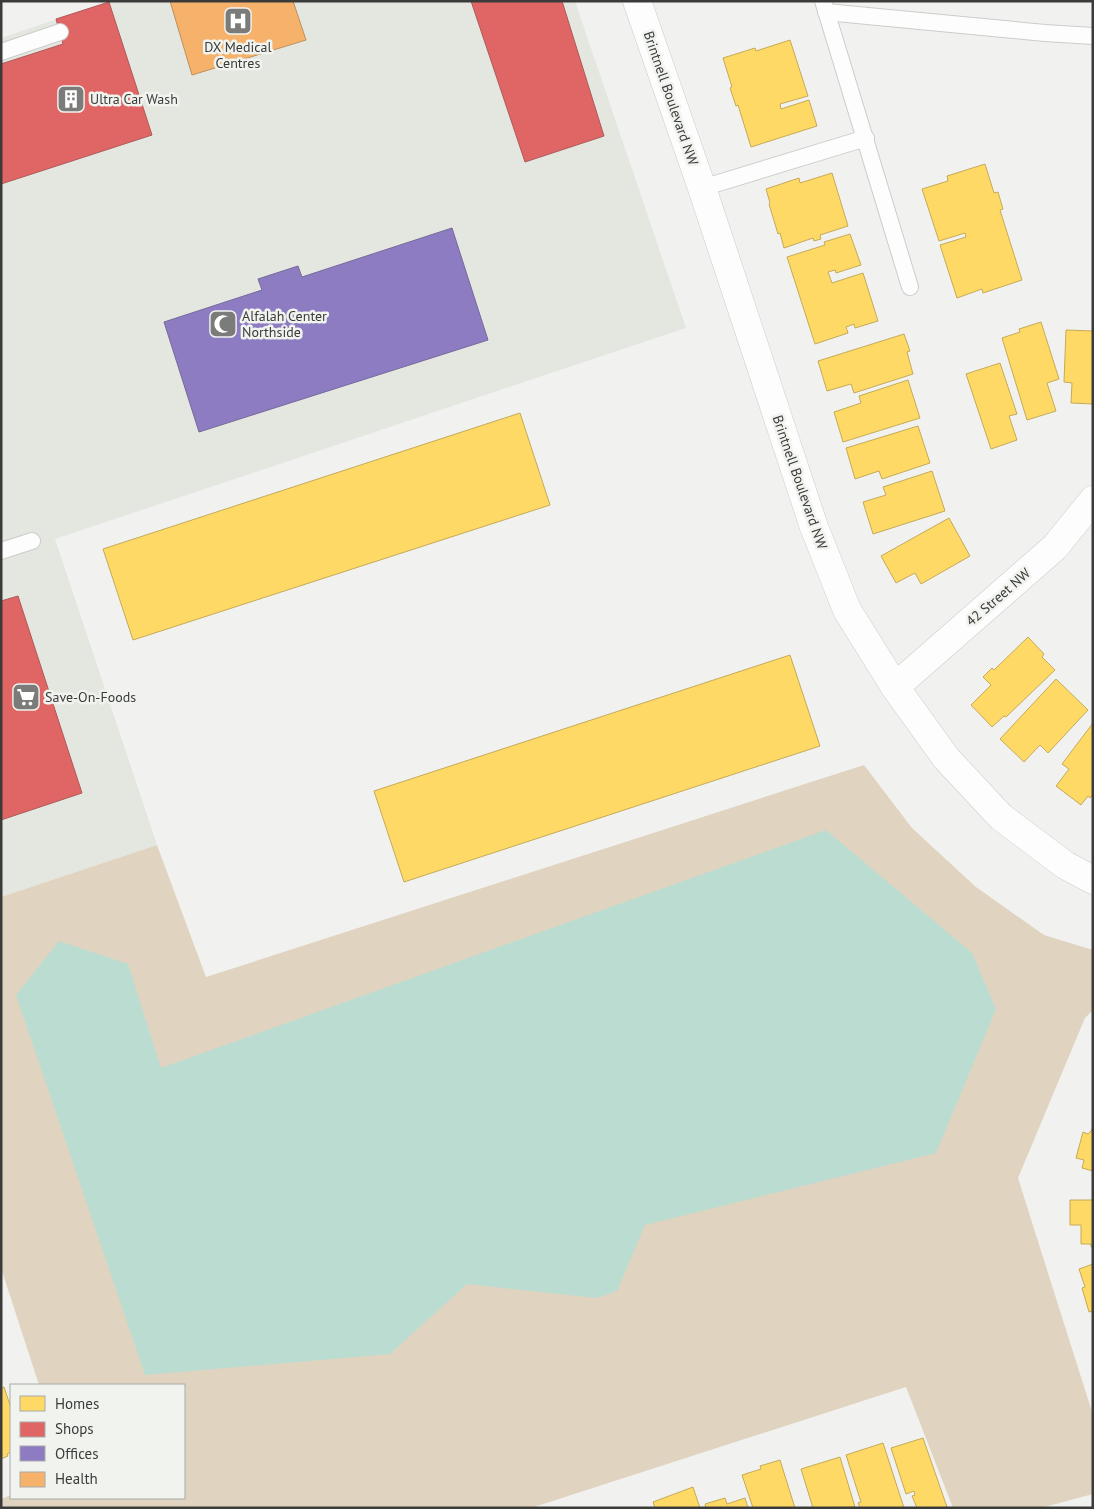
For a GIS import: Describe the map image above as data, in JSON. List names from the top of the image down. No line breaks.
{"streets":{"street":["Brintnell Boulevard NW","42 Street NW"]},"crossings":[["Brintnell Boulevard NW","42 Street NW"]],"places":{"hospital":["DX Medical Centres"],"building":["Ultra Car Wash"],"mosque":["Alfalah Center Northside"],"supermarket":["Save-On-Foods"]},"legend":["Homes","Shops","Offices","Health"]}
